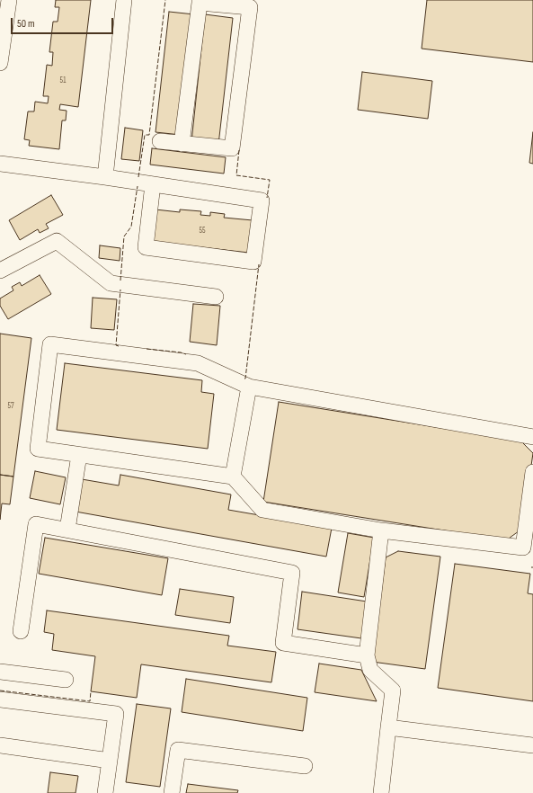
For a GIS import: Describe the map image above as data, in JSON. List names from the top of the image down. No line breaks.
{"house_numbers":["51","55","57"],"scale_bar":"50 m"}
